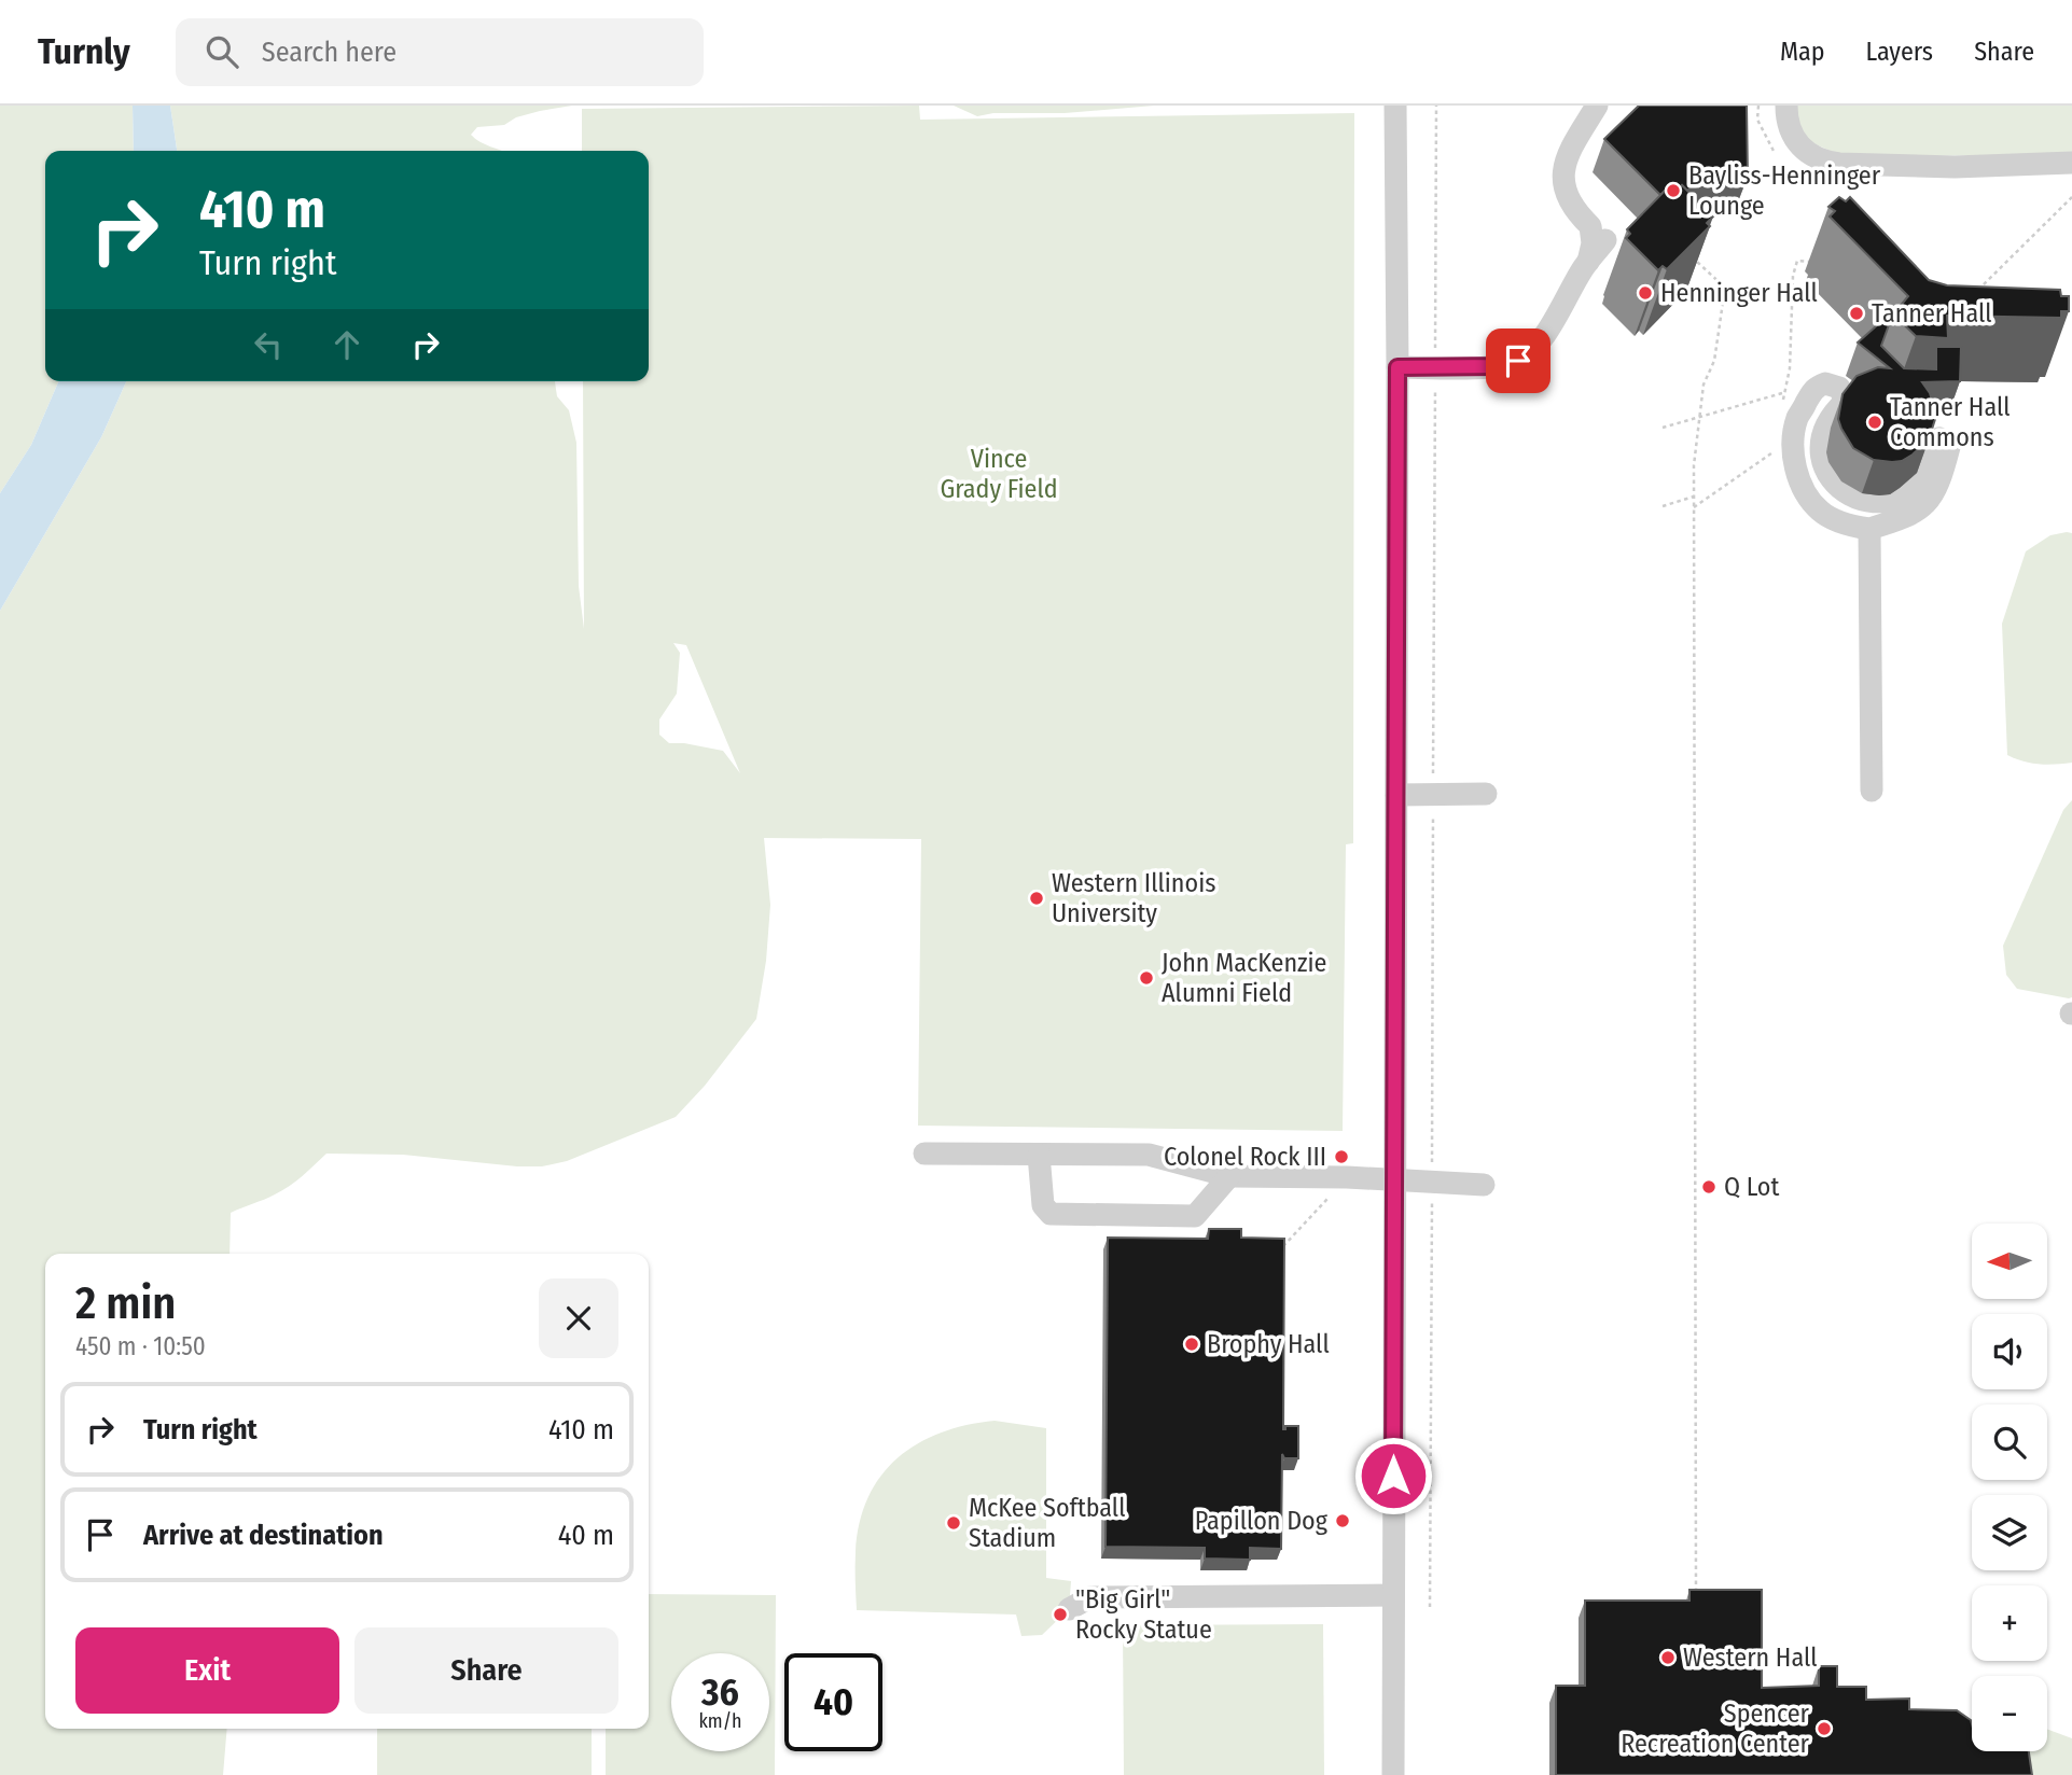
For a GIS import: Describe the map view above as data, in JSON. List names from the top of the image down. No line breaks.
{"parks":["Vince Grady Field"],"places":["Bayliss-Henninger Lounge","Henninger Hall","Tanner Hall","Tanner Hall Commons","Western Illinois University","John MacKenzie Alumni Field","Colonel Rock III","Q Lot","Brophy Hall","Papillon Dog","McKee Softball Stadium","\"Big Girl\" Rocky Statue","Western Hall","Spencer Recreation Center"],"north":"left","page":{"header":"Turnly","search":"Search here","nav":["Map","Layers","Share"],"turn":["410 m","Turn right"],"map_buttons":["+","−"],"heading":["2 min","450 m · 10:50"],"list":[{"name":"Turn right","value":"410 m"},{"name":"Arrive at destination","value":"40 m"}],"buttons":["Exit","Share"],"speed":"36 km/h","limit":"40"}}
